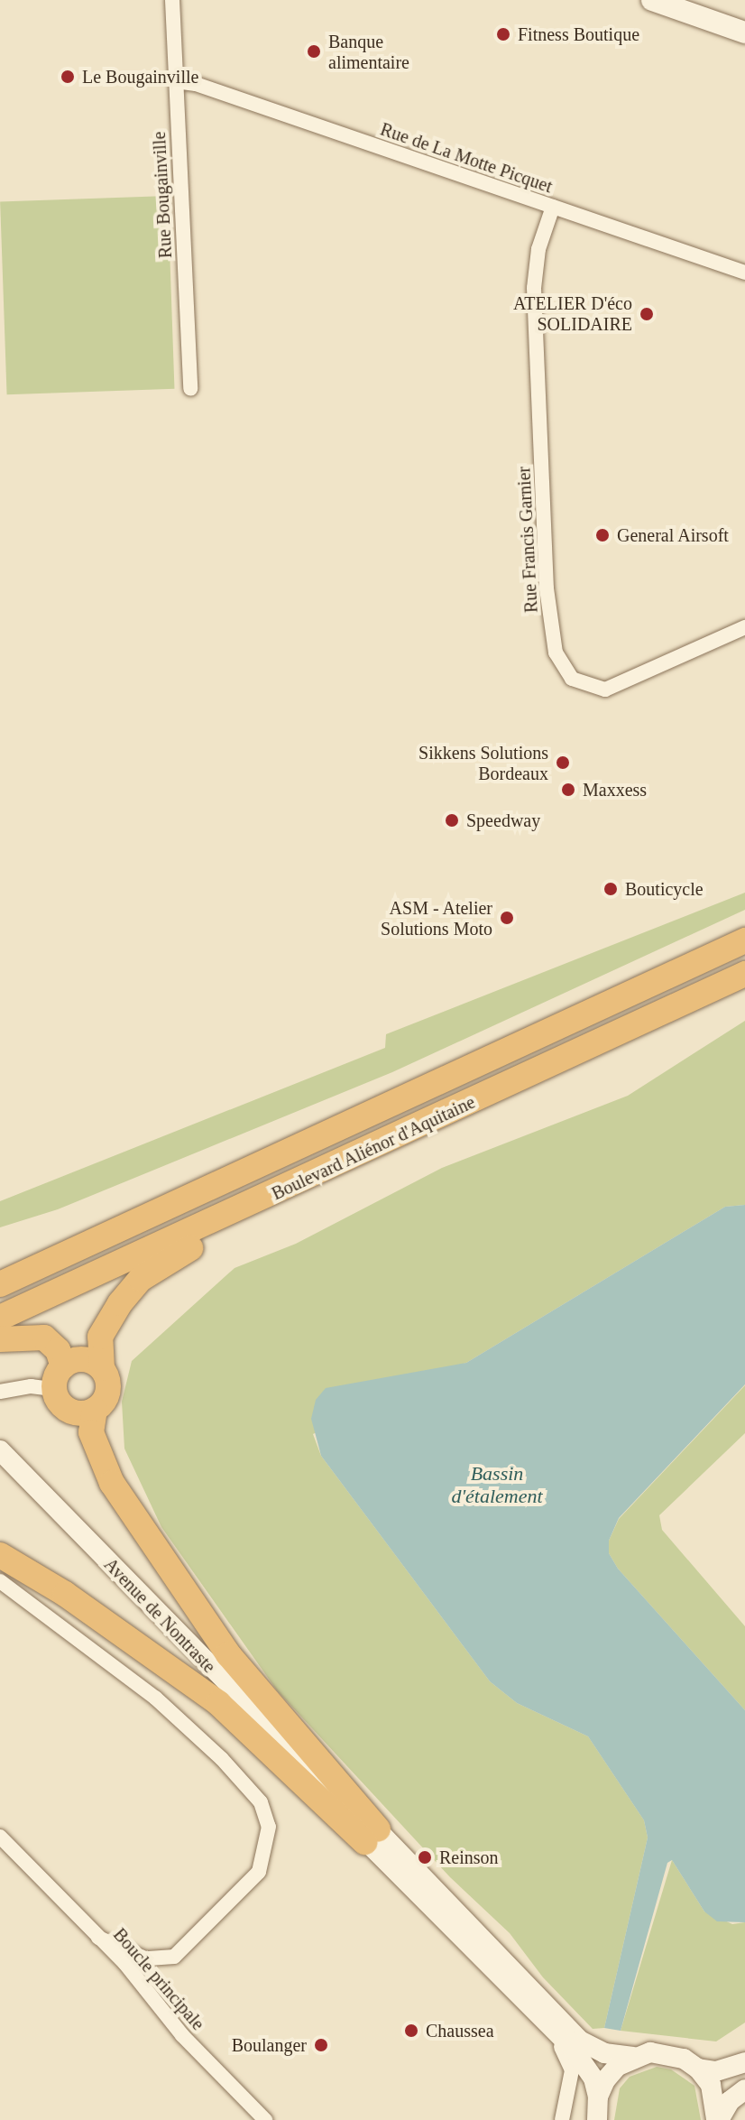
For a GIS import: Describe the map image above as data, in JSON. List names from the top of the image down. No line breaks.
{"streets":{"highway":["Boulevard Aliénor d'Aquitaine"],"street":["Rue de La Motte Picquet","Rue Bougainville","Rue Francis Garnier","Avenue de Nontraste","Boucle principale"]},"crossings":[["Rue de La Motte Picquet","Rue Bougainville"],["Rue de La Motte Picquet","Rue Francis Garnier"]],"water":["Bassin d'étalement"],"places":["Fitness Boutique","Banque alimentaire","Le Bougainville","ATELIER D'éco SOLIDAIRE","General Airsoft","Sikkens Solutions Bordeaux","Maxxess","Speedway","Bouticycle","ASM - Atelier Solutions Moto","Reinson","Chaussea","Boulanger"]}
